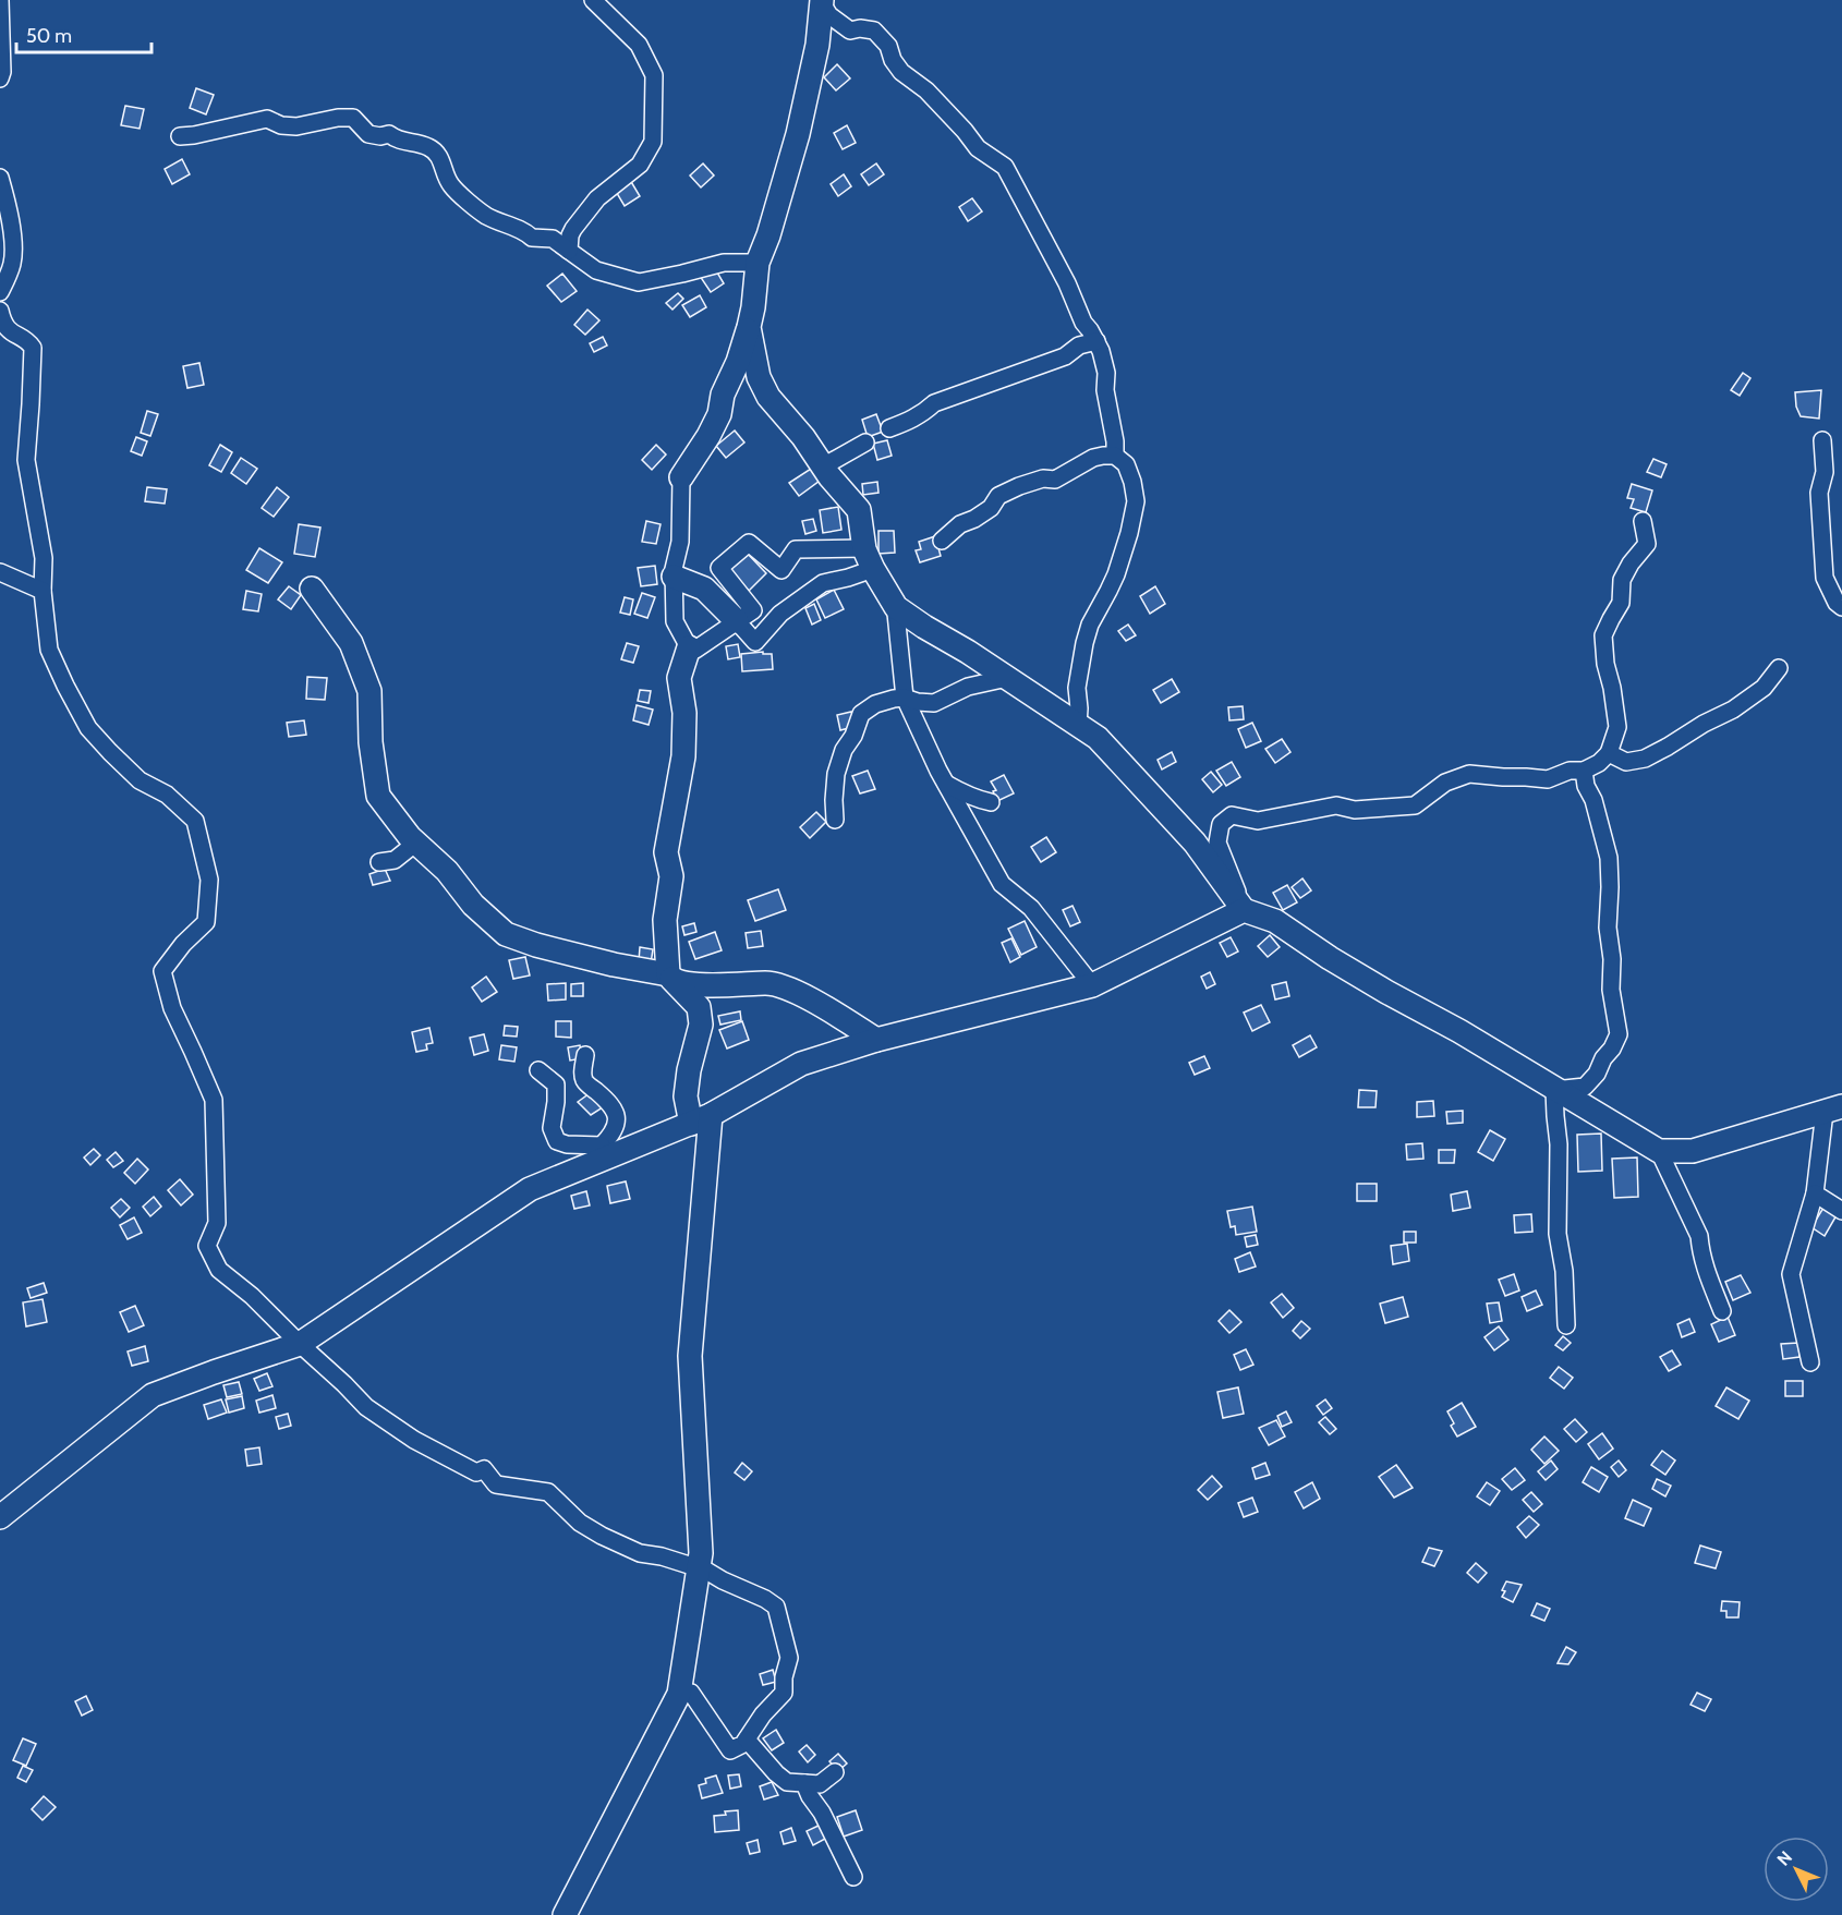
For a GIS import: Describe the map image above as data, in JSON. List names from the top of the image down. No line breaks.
{"scale_bar":"50 m","north":"top left"}
